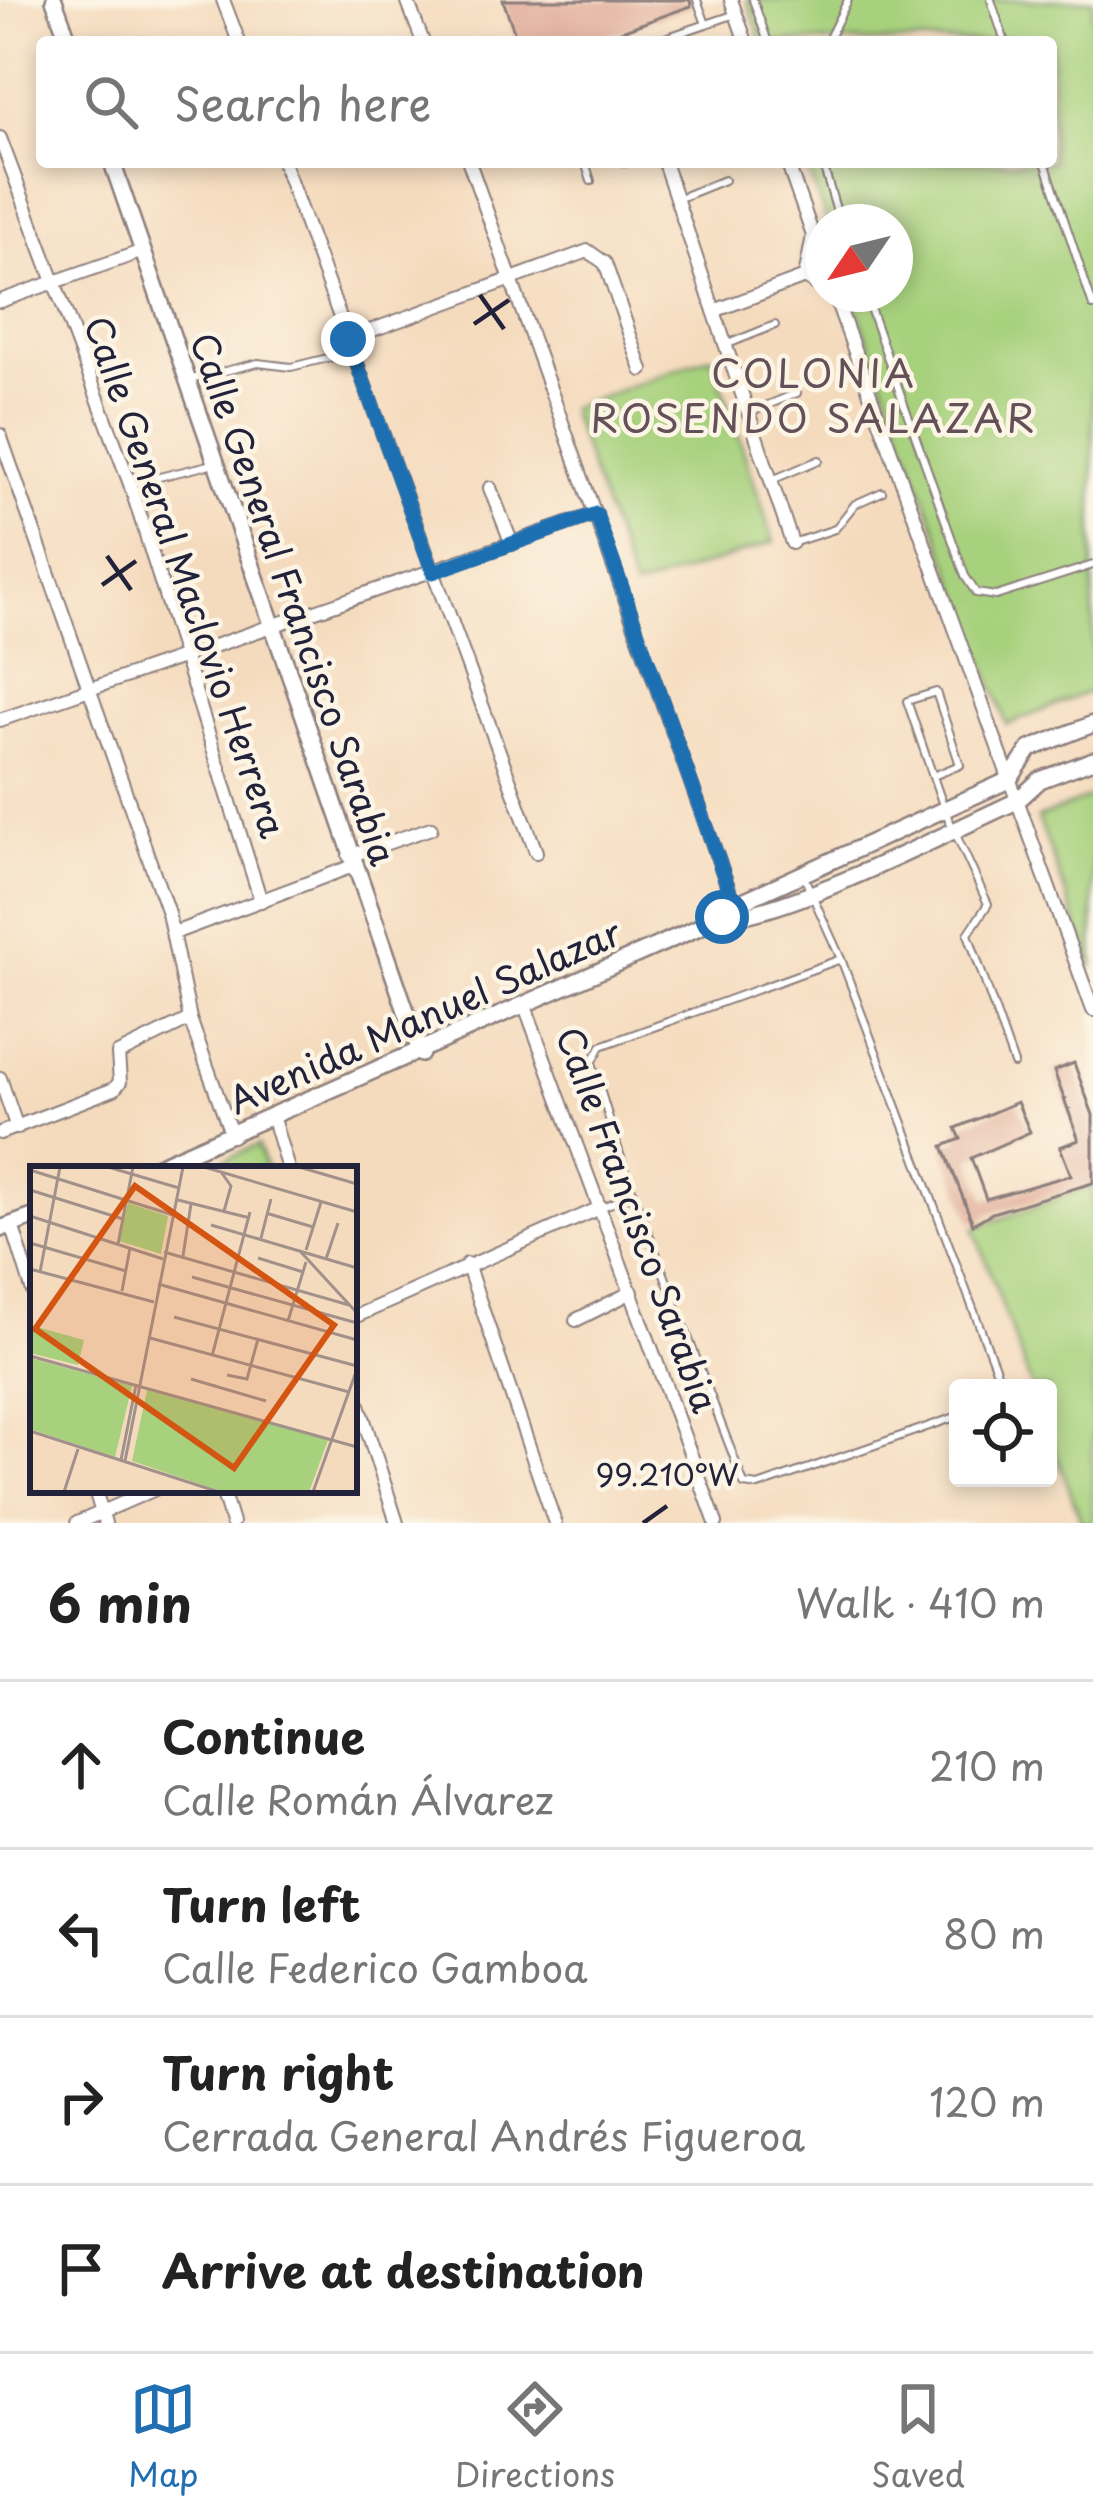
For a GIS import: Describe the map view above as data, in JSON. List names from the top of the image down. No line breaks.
{"streets":{"street":["Calle General Maclovio Herrera","Calle General Francisco Sarabia","Avenida Manuel Salazar","Calle Francisco Sarabia"]},"crossings":[["Calle General Francisco Sarabia","Avenida Manuel Salazar"],["Avenida Manuel Salazar","Calle Francisco Sarabia"]],"districts":["COLONIA ROSENDO SALAZAR"],"north":"bottom left","page":{"search":"Search here","heading":["6 min","Walk · 410 m"],"list":[["Continue","Calle Román Álvarez","210 m"],["Turn left","Calle Federico Gamboa","80 m"],["Turn right","Cerrada General Andrés Figueroa","120 m"],"Arrive at destination"],"nav":["Map","Directions","Saved"]},"coordinates":["99.210°W"]}
